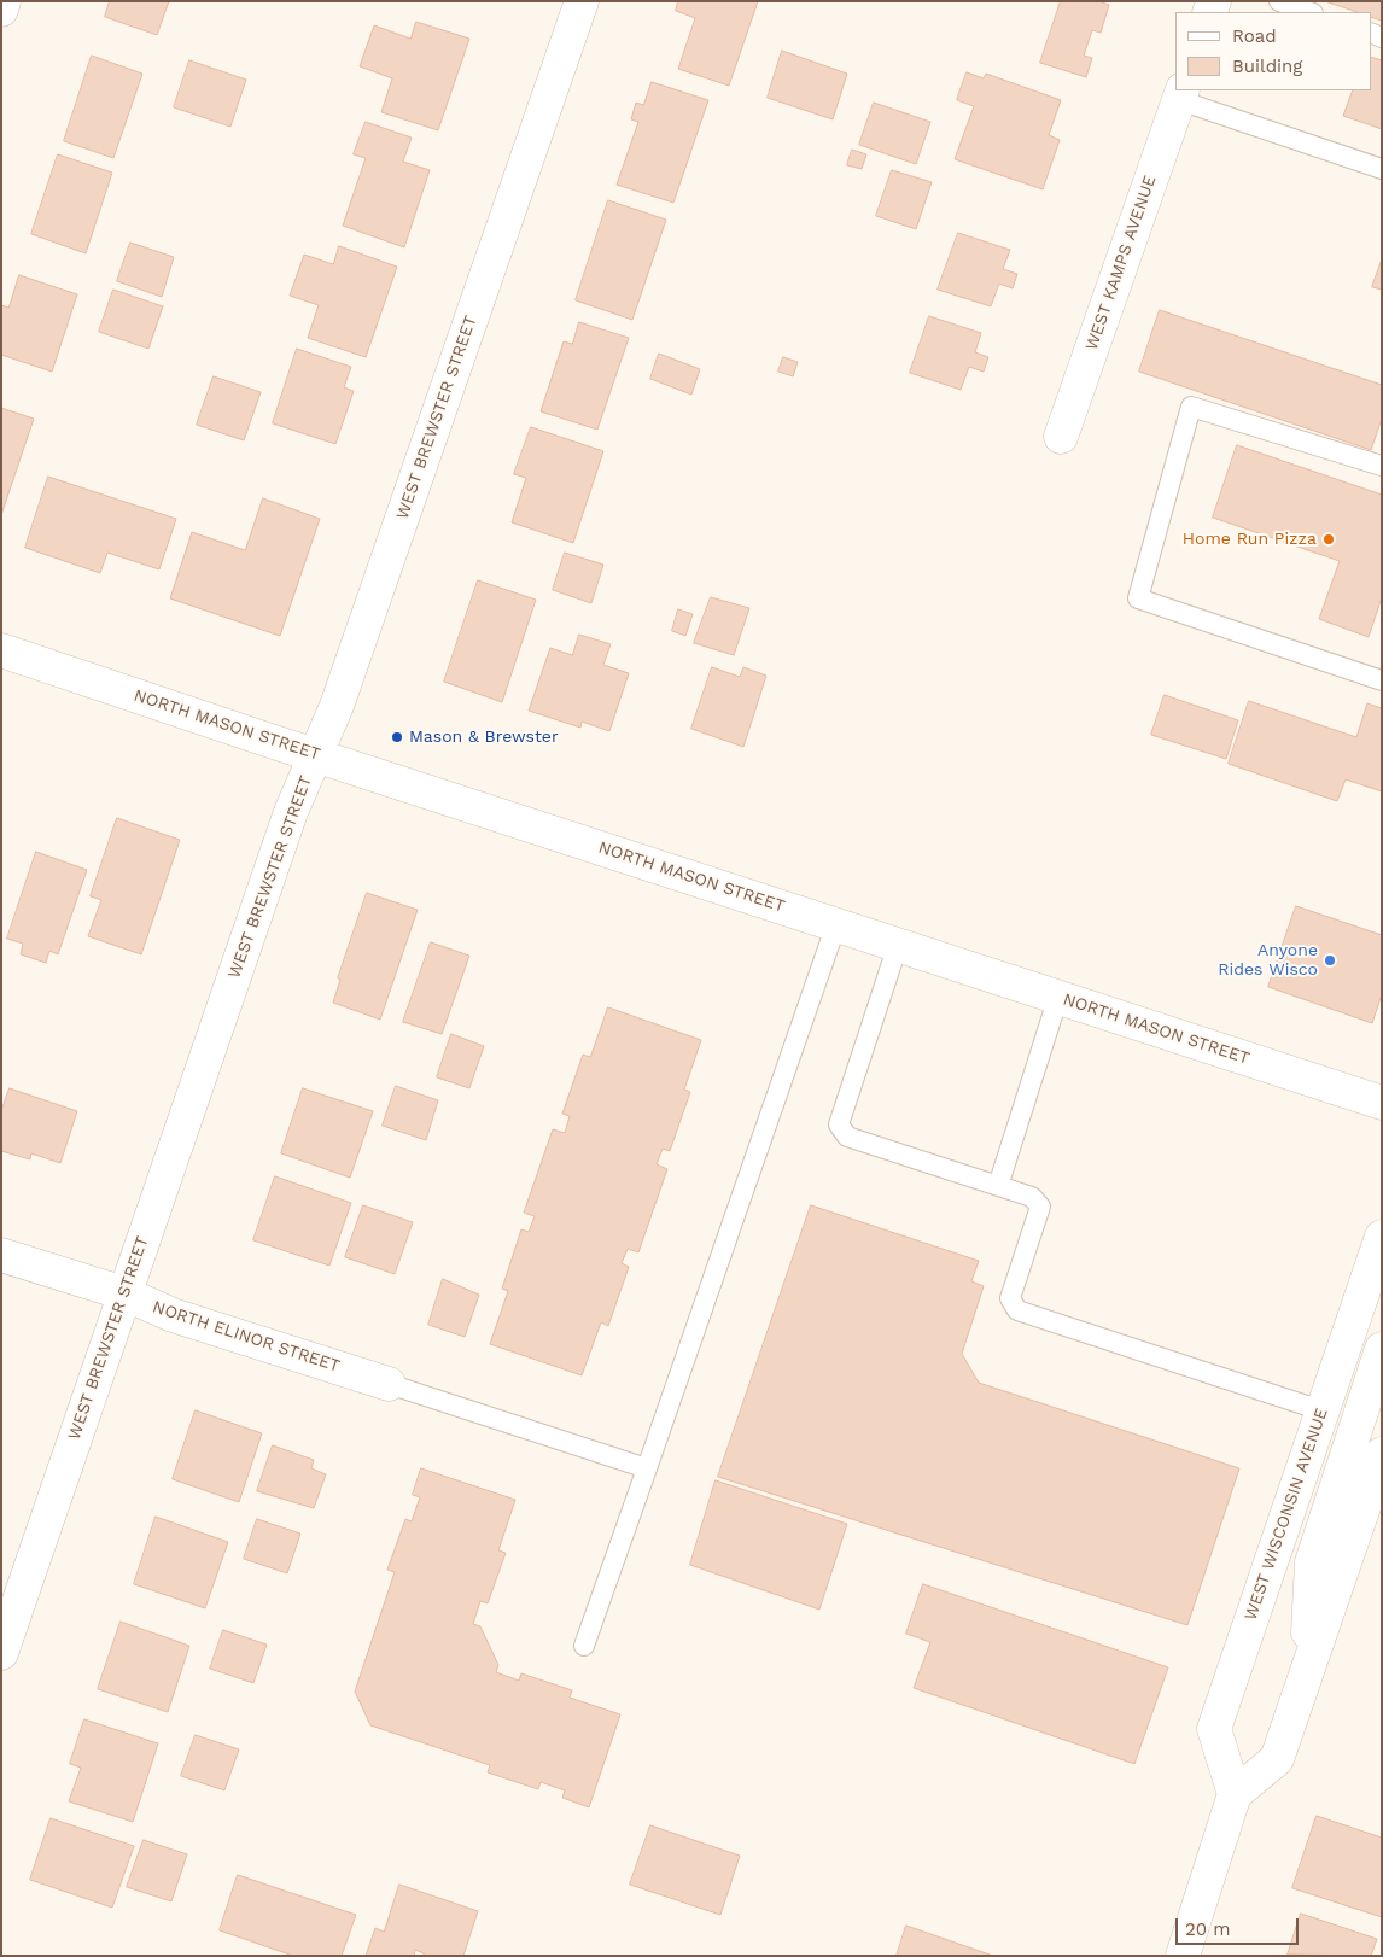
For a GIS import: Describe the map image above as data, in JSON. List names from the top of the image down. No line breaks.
{"streets":{"main road":["WEST KAMPS AVENUE","WEST BREWSTER STREET","NORTH MASON STREET","NORTH ELINOR STREET","WEST WISCONSIN AVENUE"]},"crossings":[["WEST BREWSTER STREET","NORTH MASON STREET"],["WEST BREWSTER STREET","NORTH ELINOR STREET"]],"places":["Home Run Pizza","Mason & Brewster","Anyone Rides Wisco"],"legend":["Road","Building"],"scale_bar":"20 m"}
